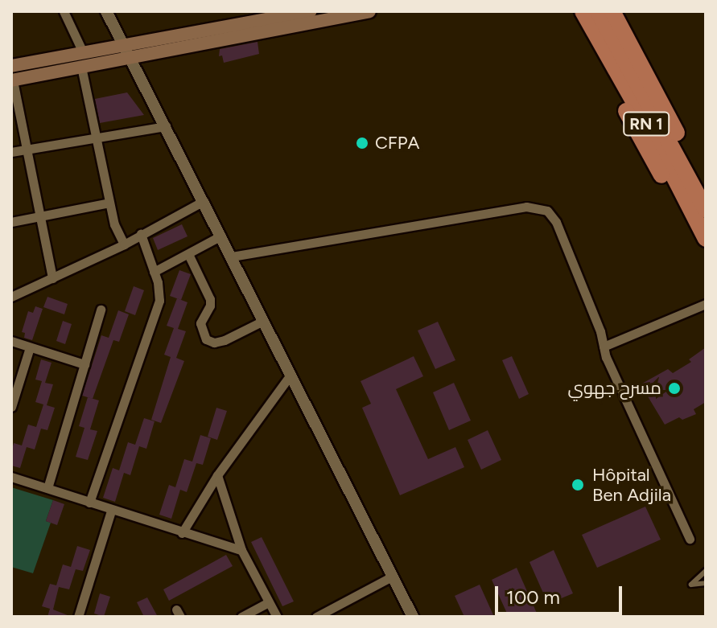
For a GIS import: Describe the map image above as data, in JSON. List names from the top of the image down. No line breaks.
{"streets":{"highway":["RN 1"]},"places":["CFPA","مسرح جهوي","Hôpital Ben Adjila"],"scale_bar":"100 m"}
